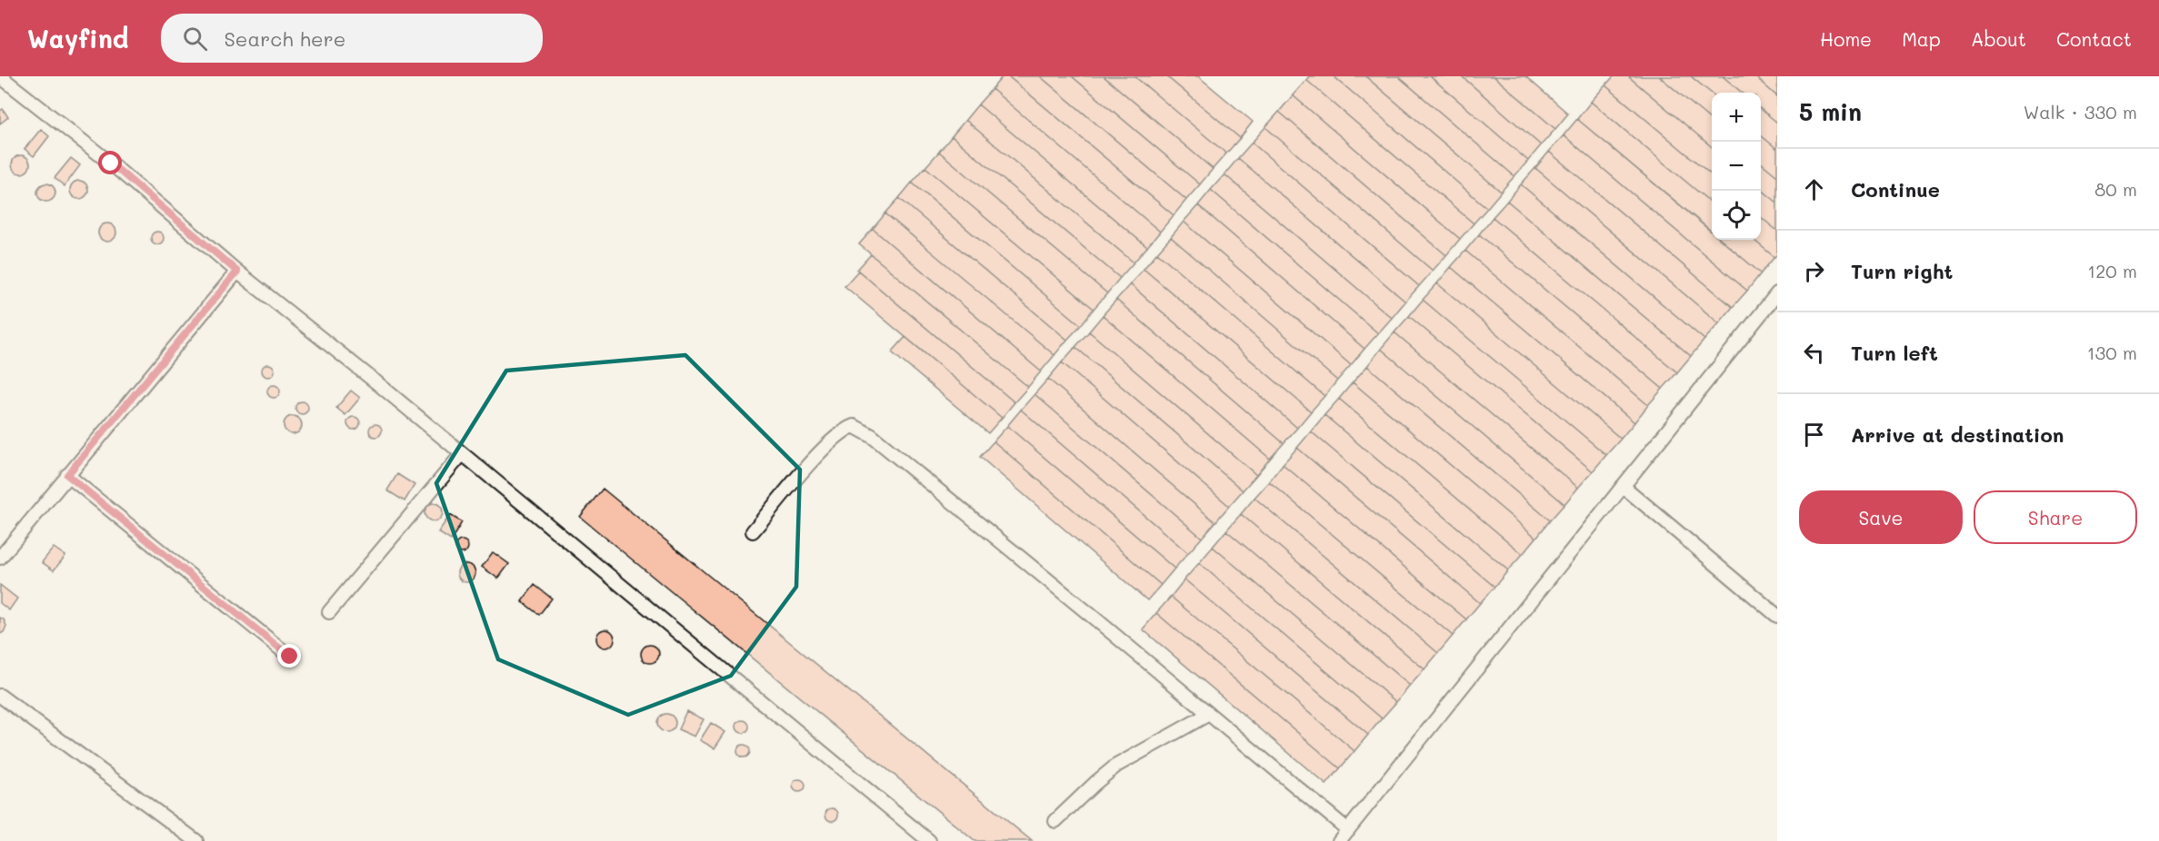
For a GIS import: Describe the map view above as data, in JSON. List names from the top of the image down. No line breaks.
{"page":{"header":"Wayfind","search":"Search here","nav":["Home","Map","About","Contact"],"heading":["5 min","Walk · 330 m"],"map_buttons":["+","−"],"list":[["Continue","80 m"],["Turn right","120 m"],["Turn left","130 m"],"Arrive at destination"],"buttons":["Save","Share"]}}
